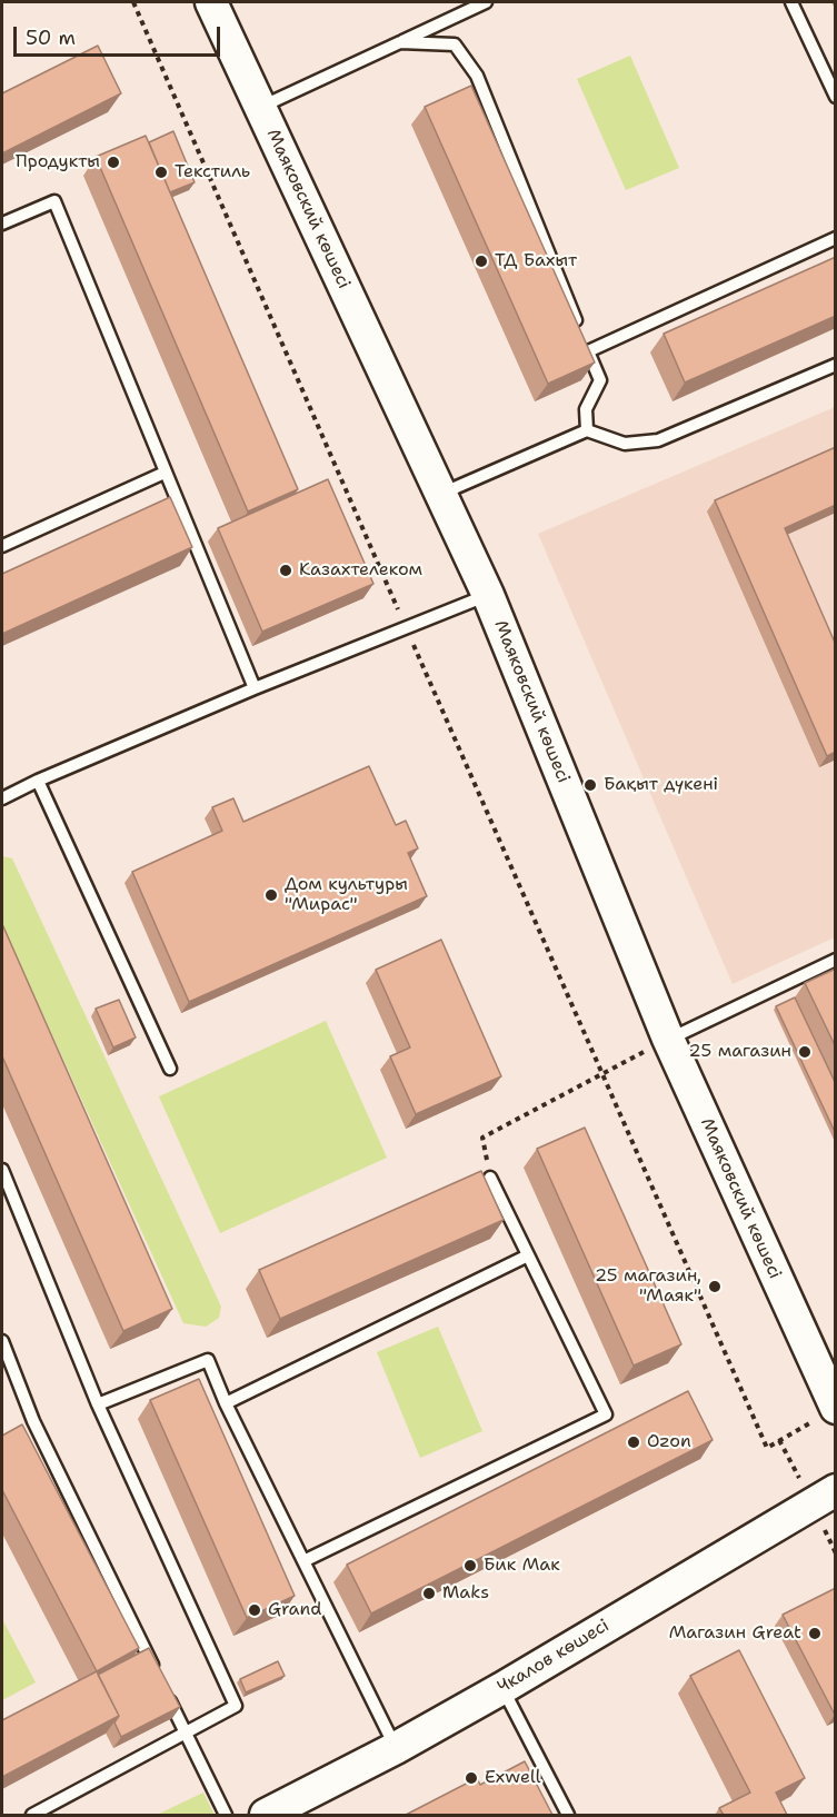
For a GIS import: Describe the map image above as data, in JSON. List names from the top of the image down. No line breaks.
{"streets":{"street":["Маяковский көшесі","Чкалов көшесі"]},"places":["Продукты","Текстиль","ТД Бахыт","Казахтелеком","Бақыт дүкені","Дом культуры \"Мирас\"","25 магазин","25 магазин, \"Маяк\"","Ozon","Бик Мак","Maks","Grand","Магазин Great","Exwell"],"scale_bar":"50 m"}
